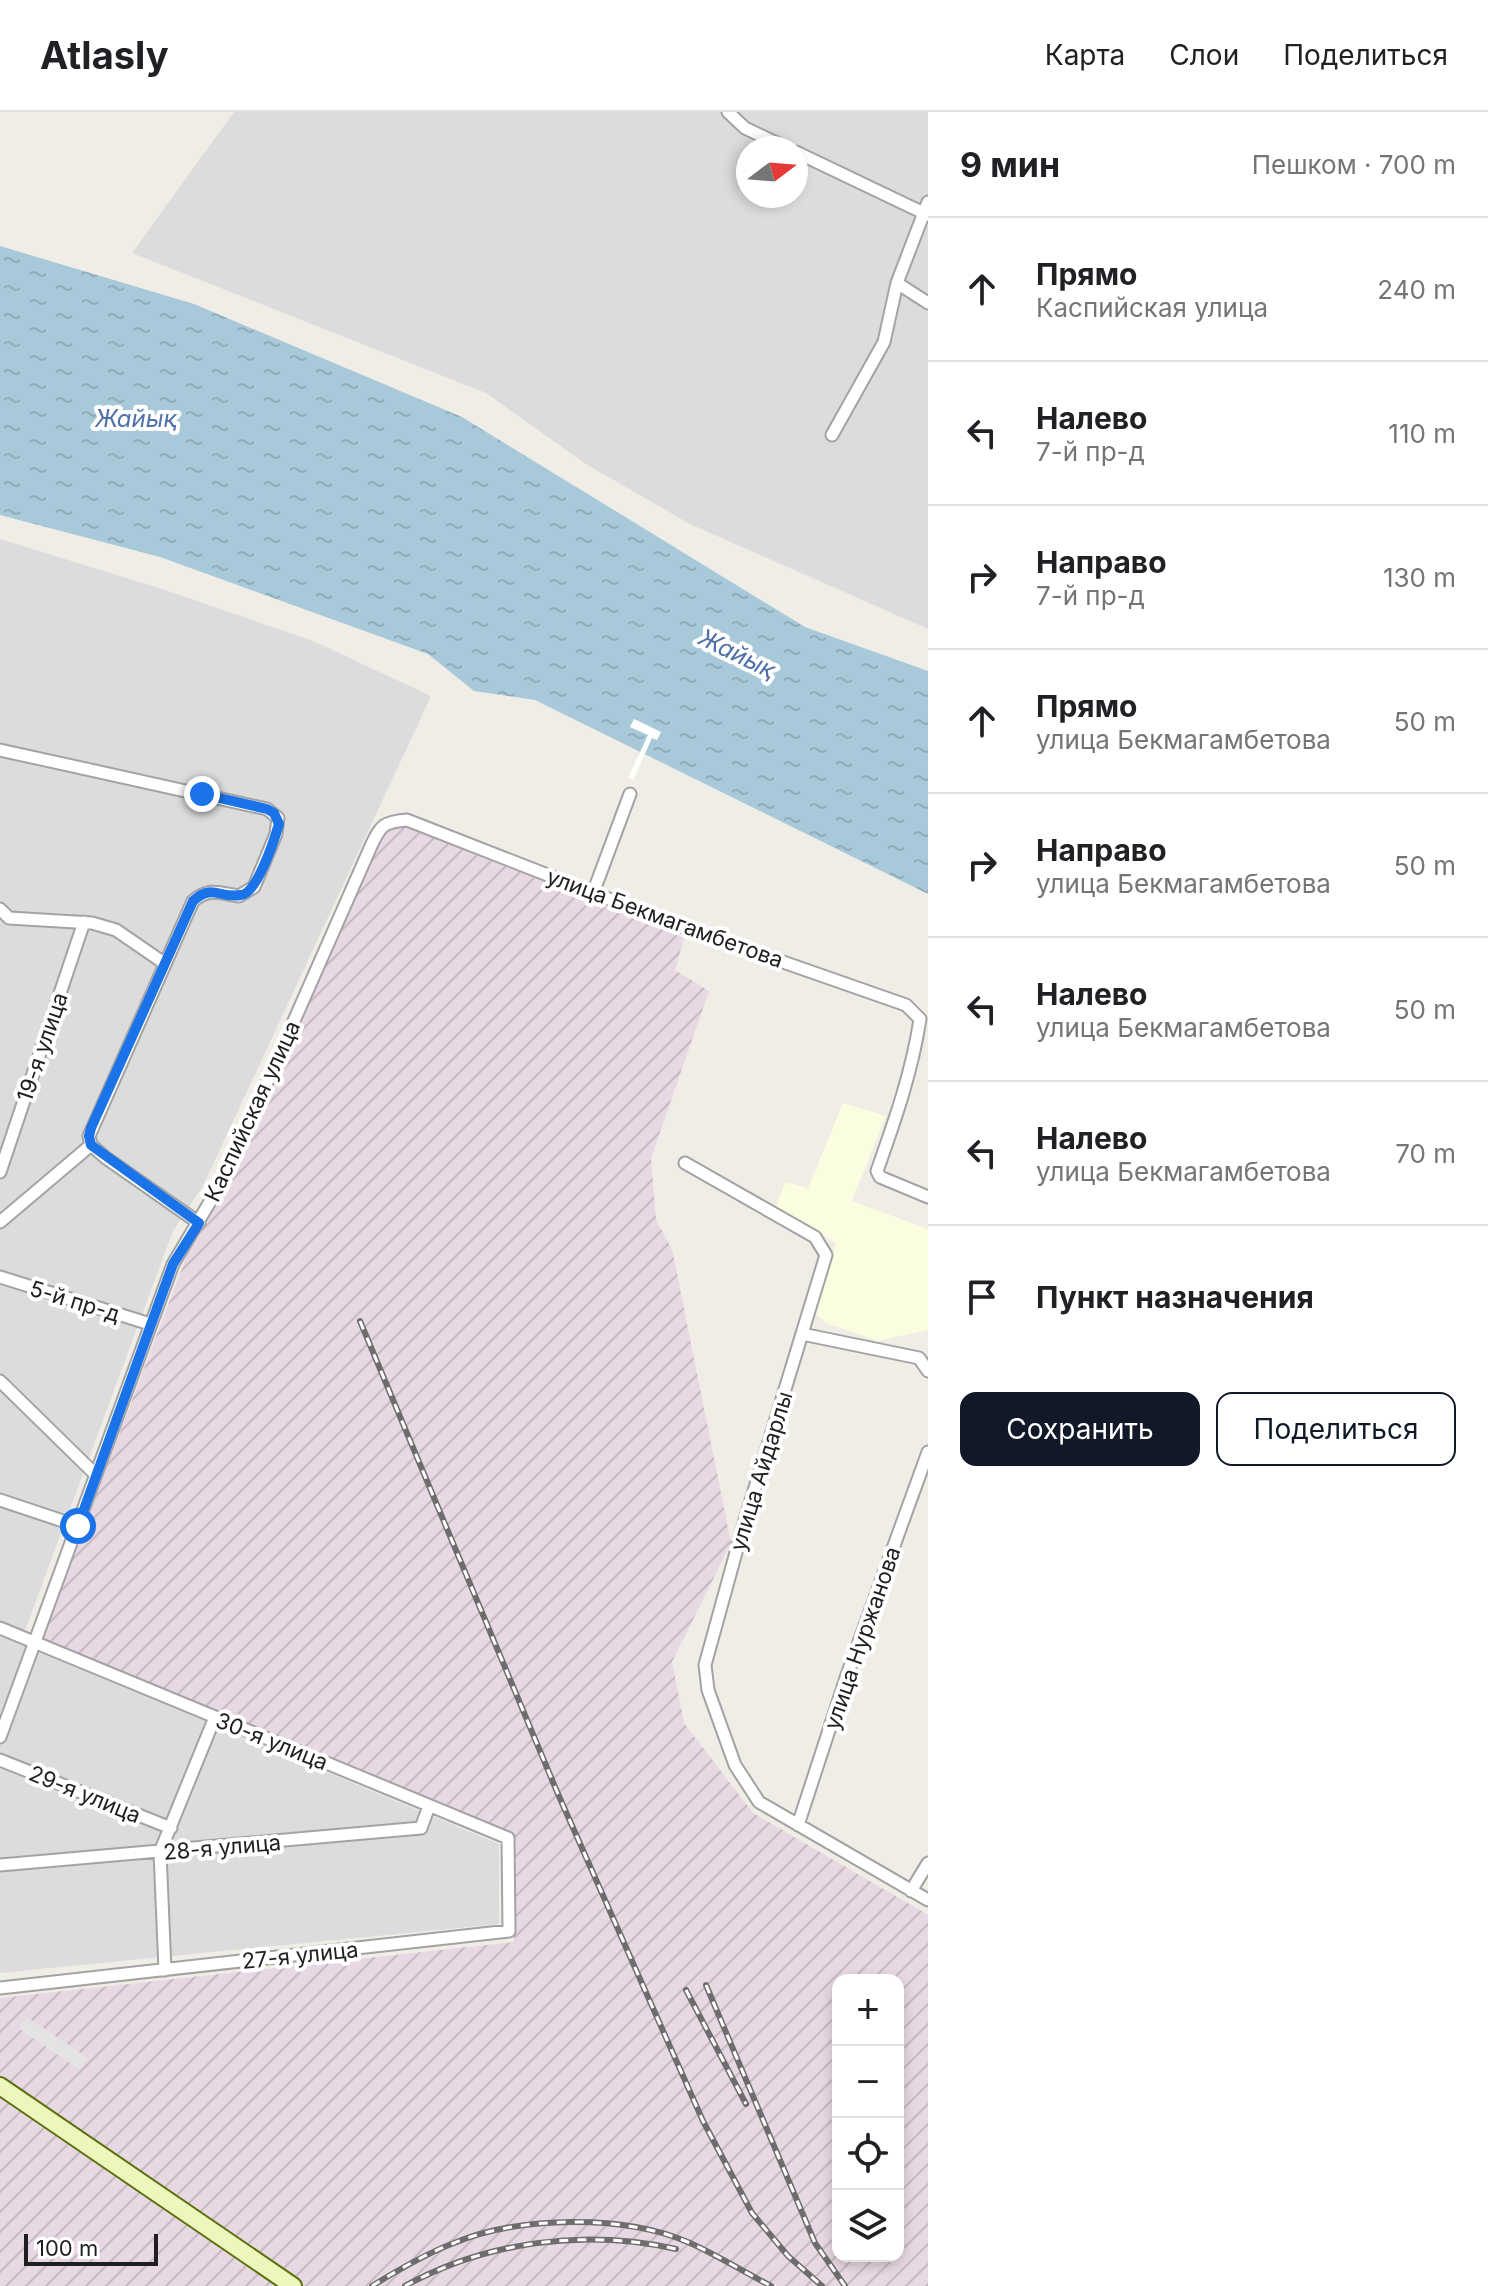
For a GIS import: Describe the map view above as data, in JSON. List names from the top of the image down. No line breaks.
{"streets":{"street":["улица Бекмагамбетова","19-я улица","Каспийская улица","5-й пр-д","улица Айдарлы","улица Нуржанова","30-я улица","29-я улица","28-я улица","27-я улица"]},"crossings":[["улица Бекмагамбетова","Каспийская улица"],["Каспийская улица","5-й пр-д"],["Каспийская улица","30-я улица"],["улица Айдарлы","улица Нуржанова"],["30-я улица","29-я улица"],["30-я улица","28-я улица"],["30-я улица","27-я улица"],["29-я улица","28-я улица"],["29-я улица","27-я улица"]],"water":["Жайық"],"scale_bar":"100 m","north":"right","page":{"header":"Atlasly","nav":["Карта","Слои","Поделиться"],"heading":["9 мин","Пешком · 700 m"],"list":[["Прямо","Каспийская улица","240 m"],["Налево","7-й пр-д","110 m"],["Направо","7-й пр-д","130 m"],["Прямо","улица Бекмагамбетова","50 m"],["Направо","улица Бекмагамбетова","50 m"],["Налево","улица Бекмагамбетова","50 m"],["Налево","улица Бекмагамбетова","70 m"],"Пункт назначения"],"buttons":["Сохранить","Поделиться"],"map_buttons":["+","−"],"scale":"100 m"}}
